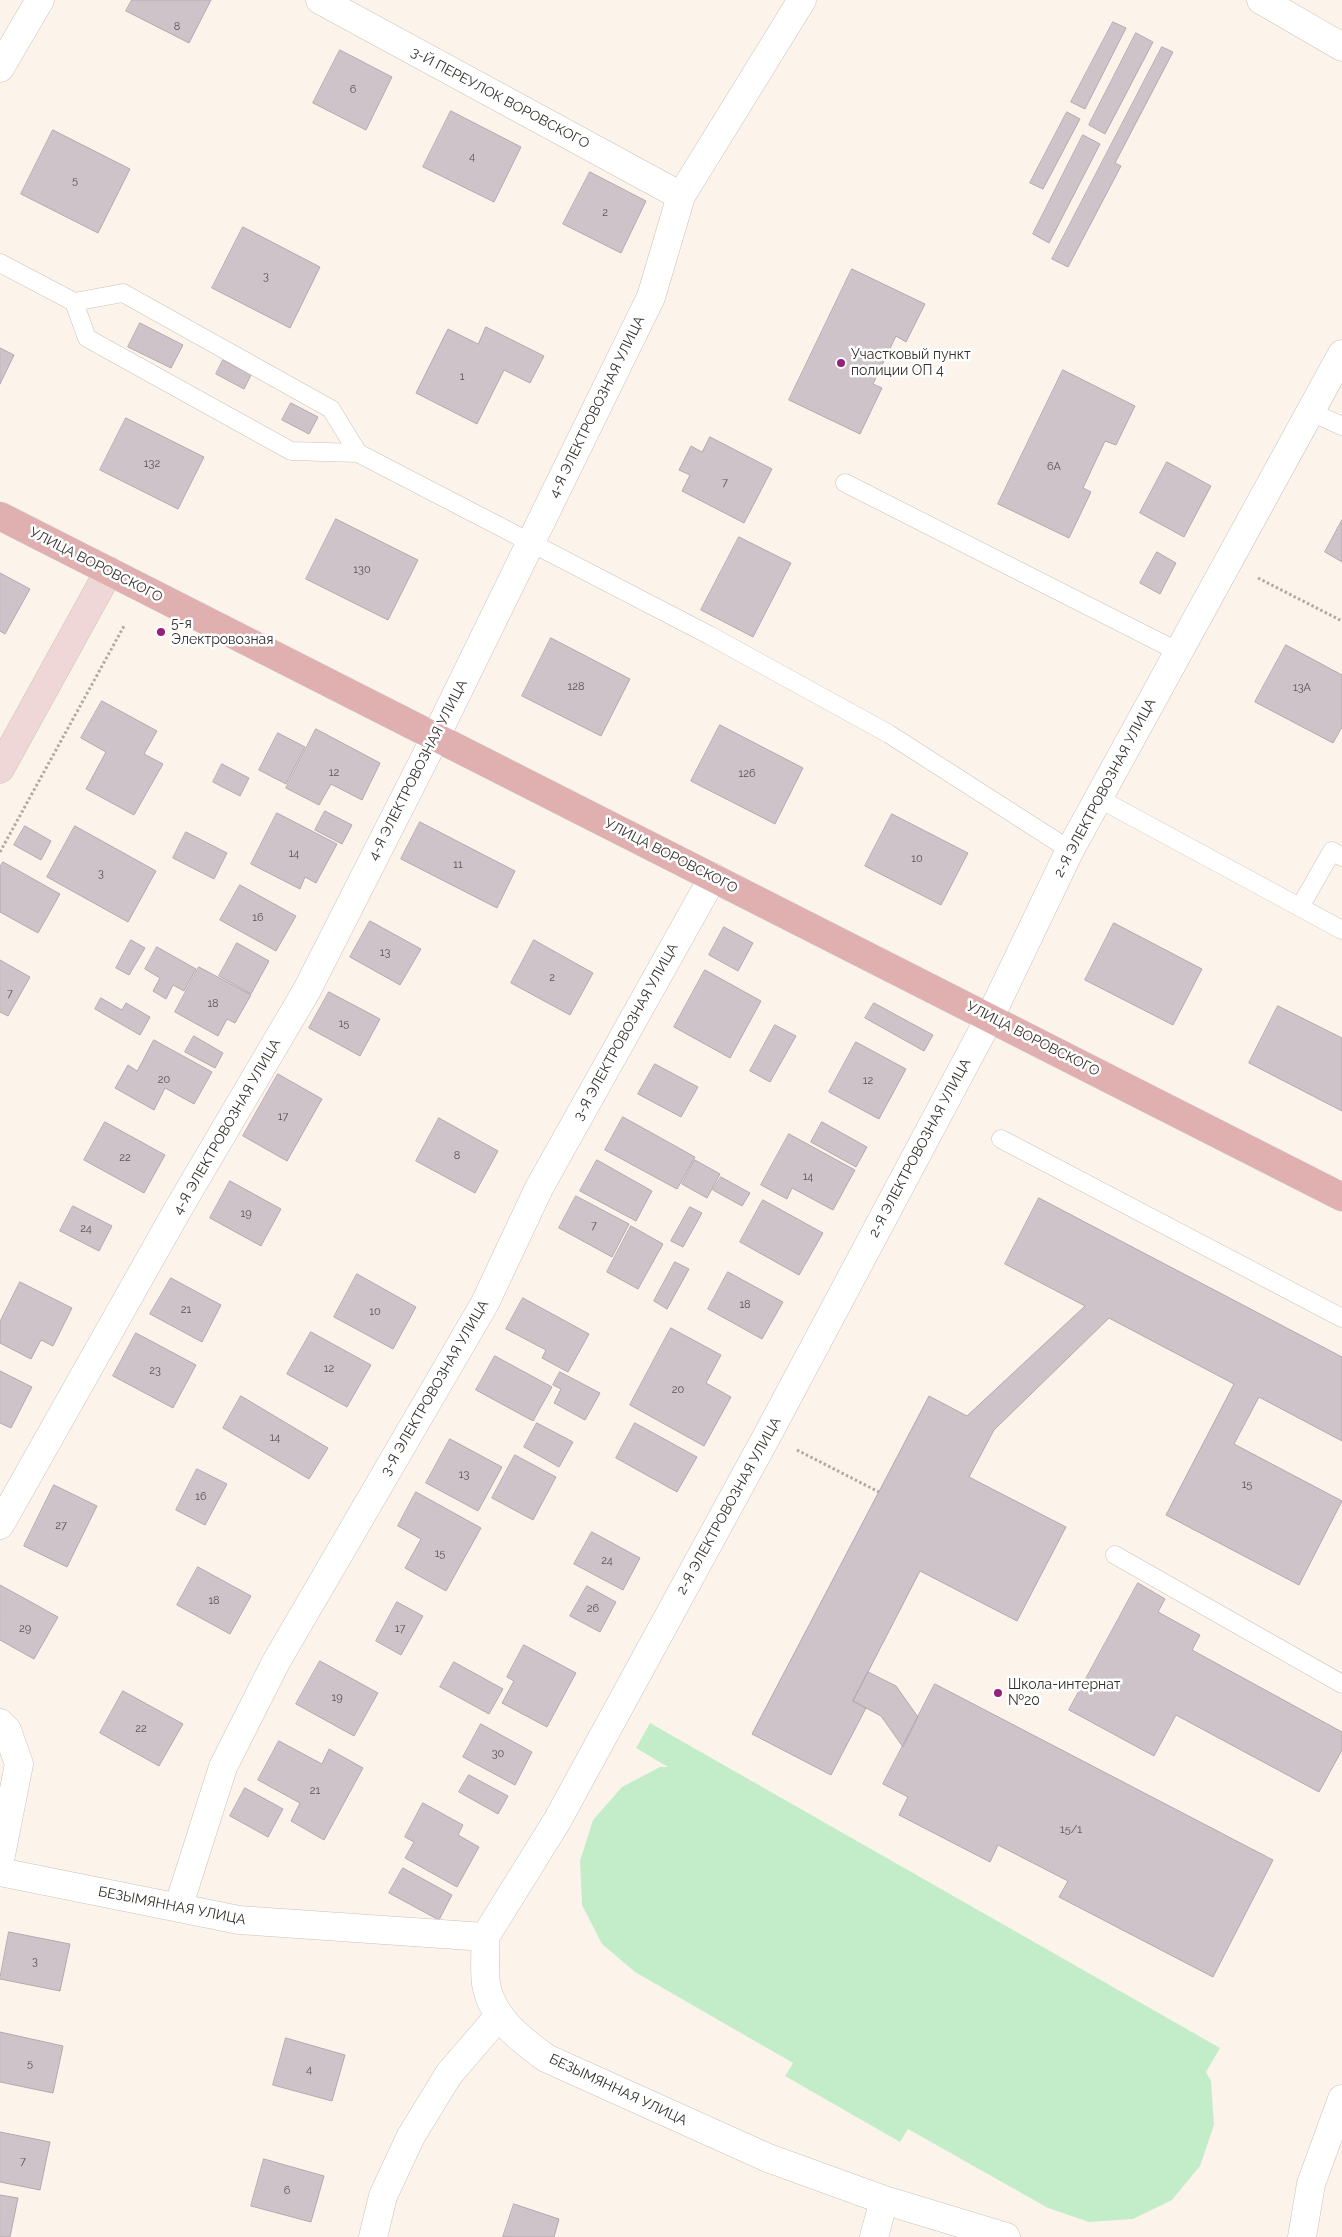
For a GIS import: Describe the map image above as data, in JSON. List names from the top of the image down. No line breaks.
{"streets":{"main road":["УЛИЦА ВОРОВСКОГО"],"street":["3-Й ПЕРЕУЛОК ВОРОВСКОГО","4-Я ЭЛЕКТРОВОЗНАЯ УЛИЦА","2-Я ЭЛЕКТРОВОЗНАЯ УЛИЦА","3-Я ЭЛЕКТРОВОЗНАЯ УЛИЦА","БЕЗЫМЯННАЯ УЛИЦА"]},"crossings":[["3-Й ПЕРЕУЛОК ВОРОВСКОГО","4-Я ЭЛЕКТРОВОЗНАЯ УЛИЦА"],["4-Я ЭЛЕКТРОВОЗНАЯ УЛИЦА","УЛИЦА ВОРОВСКОГО"],["УЛИЦА ВОРОВСКОГО","2-Я ЭЛЕКТРОВОЗНАЯ УЛИЦА"],["УЛИЦА ВОРОВСКОГО","3-Я ЭЛЕКТРОВОЗНАЯ УЛИЦА"],["2-Я ЭЛЕКТРОВОЗНАЯ УЛИЦА","БЕЗЫМЯННАЯ УЛИЦА"],["3-Я ЭЛЕКТРОВОЗНАЯ УЛИЦА","БЕЗЫМЯННАЯ УЛИЦА"]],"places":["Участковый пункт полиции ОП 4","5-я Электровозная","Школа-интернат №20"],"house_numbers":["8","6","4","5","2","3","1","132","6А","7","130","128","13А","12","126","14","10","11","3","16","13","2","7","18","15","20","12","17","8","22","14","19","7","24","18","21","10","12","23","20","14","13","15","16","27","15","24","18","26","29","17","19","22","30","21","15/1","3","5","4","7","6"]}
